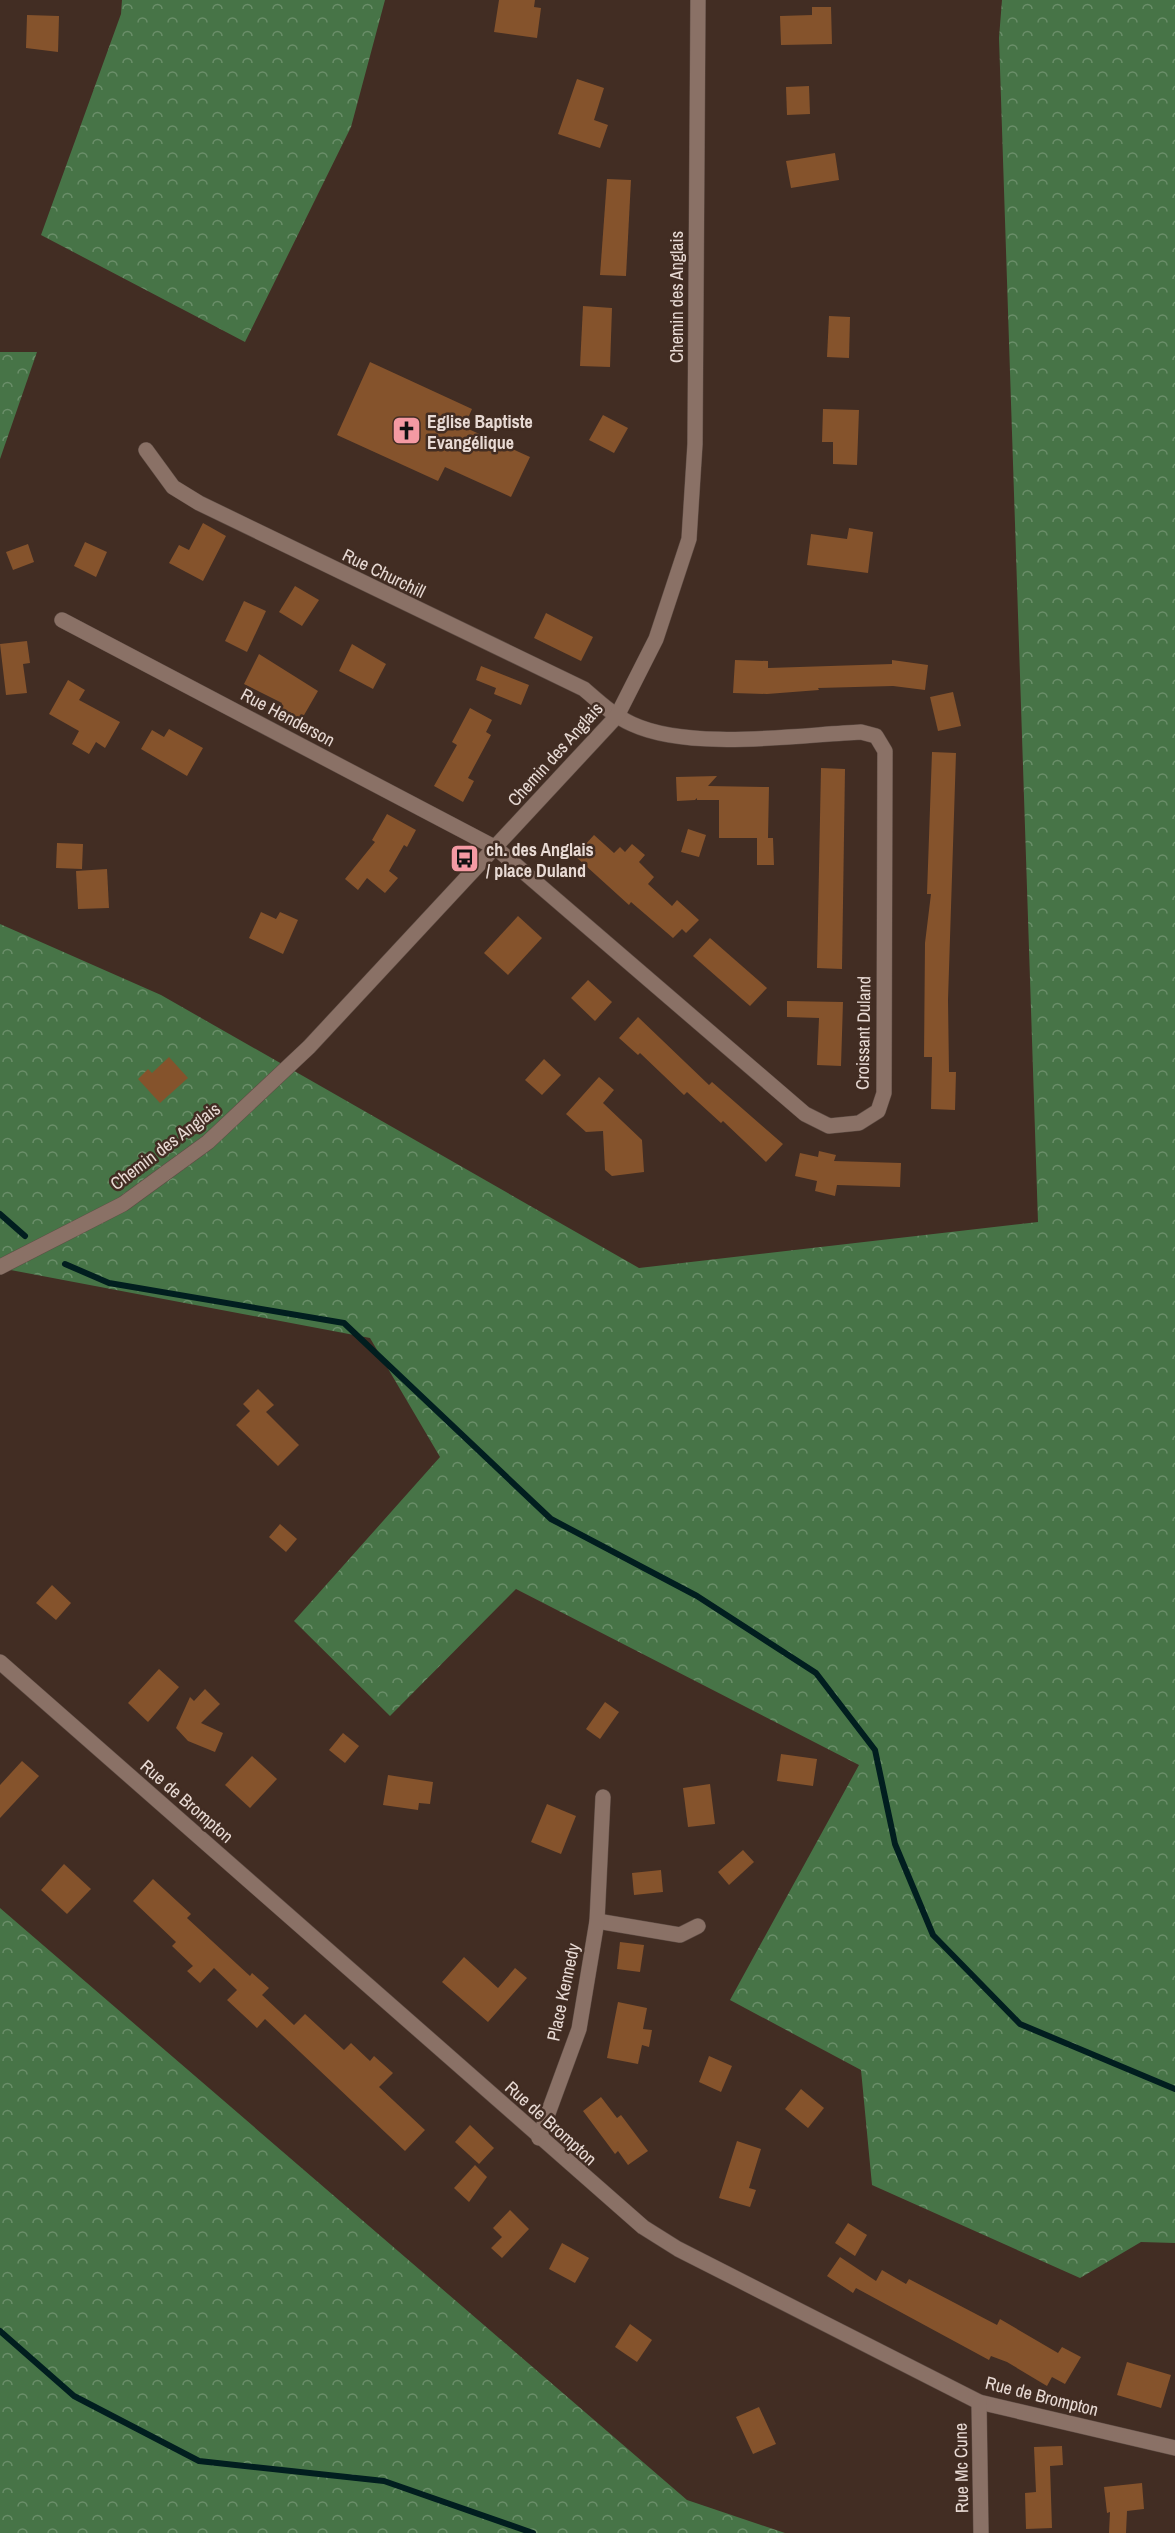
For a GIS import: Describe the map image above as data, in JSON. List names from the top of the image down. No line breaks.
{"streets":{"street":["Chemin des Anglais","Rue Churchill","Rue Henderson","Croissant Duland","Rue de Brompton","Place Kennedy","Rue Mc Cune"]},"crossings":[["Chemin des Anglais","Rue Churchill"],["Chemin des Anglais","Rue Henderson"],["Chemin des Anglais","Croissant Duland"],["Rue Churchill","Croissant Duland"],["Rue Henderson","Croissant Duland"],["Rue de Brompton","Place Kennedy"],["Rue de Brompton","Rue Mc Cune"]],"places":{"church":["Eglise Baptiste Evangélique"],"bus stop":["ch. des Anglais / place Duland"]}}
